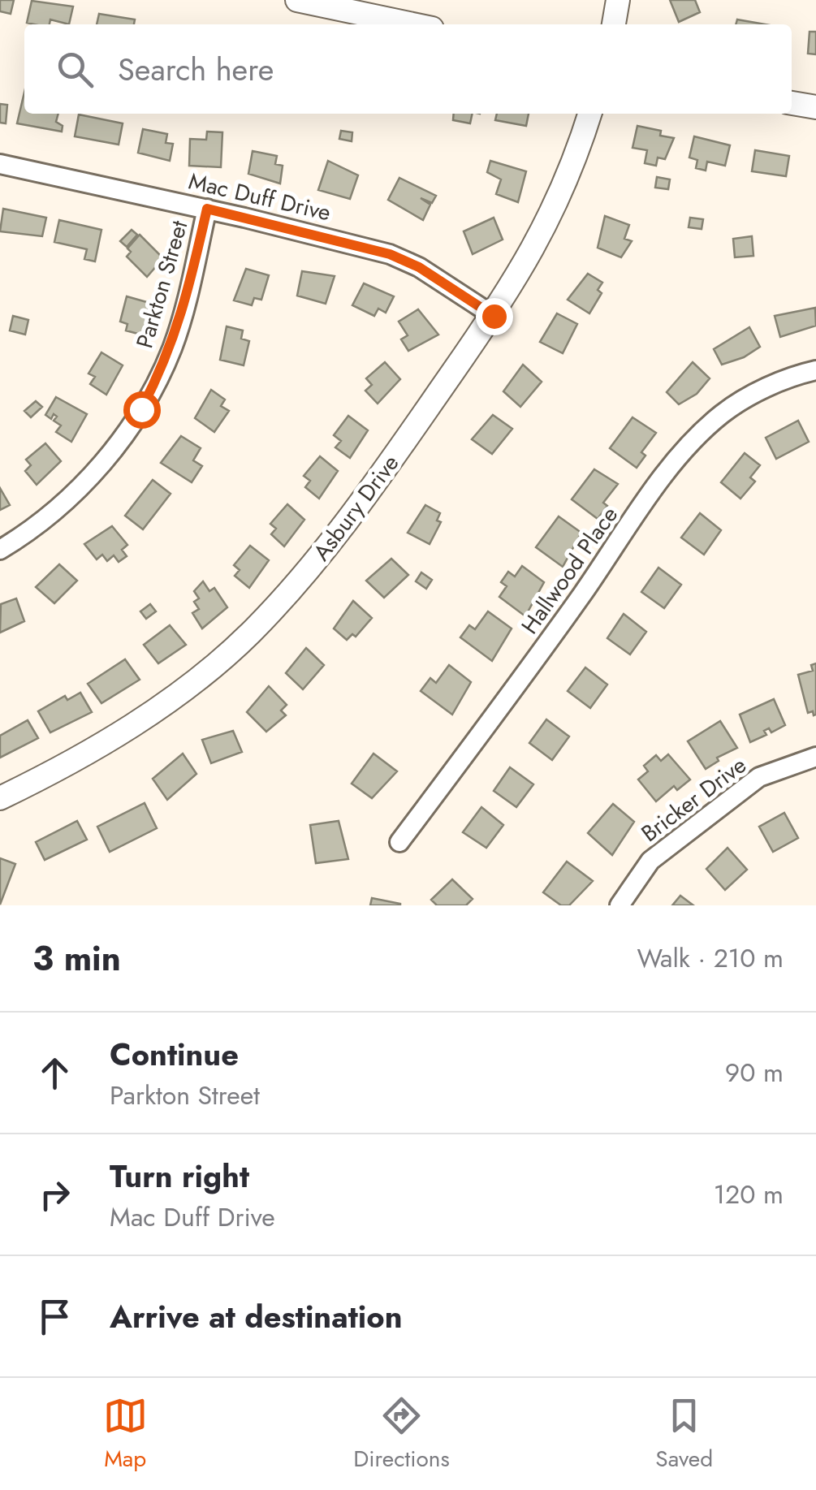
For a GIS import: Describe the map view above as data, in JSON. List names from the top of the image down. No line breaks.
{"streets":{"street":["Mac Duff Drive","Parkton Street","Asbury Drive","Hallwood Place","Bricker Drive"]},"crossings":[["Mac Duff Drive","Parkton Street"],["Mac Duff Drive","Asbury Drive"]],"page":{"search":"Search here","heading":["3 min","Walk · 210 m"],"list":[["Continue","Parkton Street","90 m"],["Turn right","Mac Duff Drive","120 m"],"Arrive at destination"],"nav":["Map","Directions","Saved"]}}
